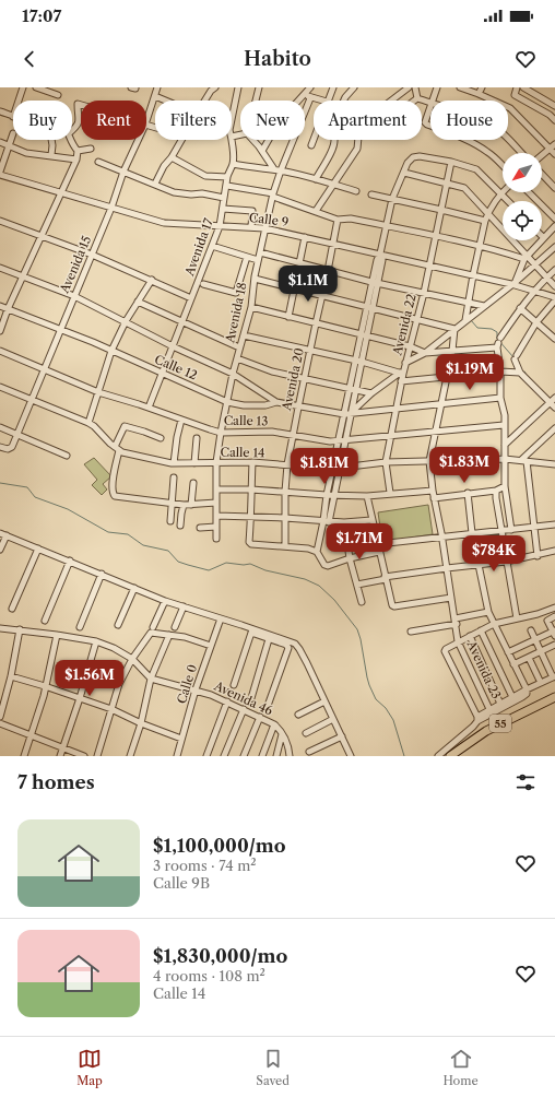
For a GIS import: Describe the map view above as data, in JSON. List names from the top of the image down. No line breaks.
{"streets":{"highway":["55"],"street":["Calle 9","Avenida 17","Avenida 15","Avenida 18","Avenida 22","Calle 12","Avenida 20","Calle 13","Calle 14","Avenida 23","Calle 0","Avenida 46"]},"crossings":[["Calle 9","Avenida 17"],["Calle 9","Avenida 15"],["Calle 9","Avenida 18"],["Calle 9","Avenida 22"],["Calle 9","Avenida 20"],["Avenida 17","Calle 12"],["Avenida 17","Calle 13"],["Avenida 15","Calle 12"],["Avenida 15","Calle 13"],["Avenida 15","Calle 14"],["Avenida 18","Calle 12"],["Avenida 18","Calle 13"],["Avenida 18","Calle 14"],["Avenida 22","Calle 12"],["Avenida 22","Calle 13"],["Avenida 22","Calle 14"],["Calle 12","Avenida 20"],["Calle 12","Avenida 23"],["Avenida 20","Calle 13"],["Avenida 20","Calle 14"],["Calle 13","Avenida 23"],["Calle 14","Avenida 23"],["Calle 0","Avenida 46"]],"north":"bottom left","page":{"status":"17:07","header":"Habito","chip":["Buy","Rent","Filters","New","Apartment","House"],"price":["$1.1M","$1.19M","$1.83M","$1.81M","$1.71M","$784K","$1.56M"],"heading":"7 homes","list":[{"name":"$1,100,000/mo","note":"3 rooms · 74 m² · Calle 9B"},{"name":"$1,830,000/mo","note":"4 rooms · 108 m² · Calle 14"}],"tabs":["Map","Saved","Home"]}}
